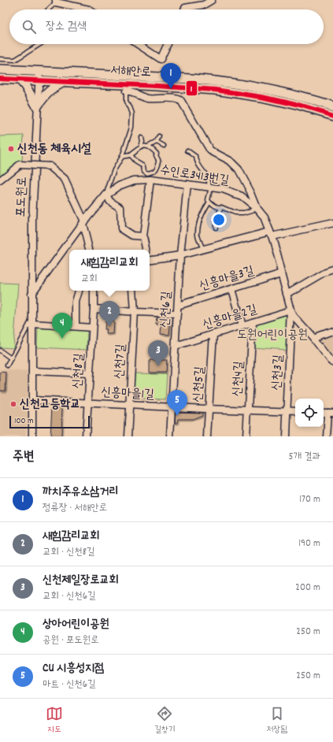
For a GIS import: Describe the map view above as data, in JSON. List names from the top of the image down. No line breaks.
{"streets":{"main road":["서해안로"],"street":["수인로3413번길","포도원로","신흥마을3길","신천6길","신흥마을2길","신천7길","신천8길","신천3길","신천4길","신천5길","신흥마을1길"]},"crossings":[["서해안로","포도원로"],["수인로3413번길","포도원로"],["수인로3413번길","신흥마을3길"],["수인로3413번길","신천6길"],["수인로3413번길","신흥마을2길"],["수인로3413번길","신천3길"],["포도원로","신흥마을1길"],["신흥마을3길","신천6길"],["신천6길","신흥마을2길"],["신천6길","신흥마을1길"],["신흥마을2길","신천3길"],["신흥마을2길","신천4길"],["신흥마을2길","신천5길"],["신천7길","신흥마을1길"],["신천8길","신흥마을1길"],["신천3길","신흥마을1길"],["신천4길","신흥마을1길"],["신천5길","신흥마을1길"]],"parks":["도원어린이공원"],"places":["신천동 체육시설","신천고등학교"],"lines":["transit line 1"],"scale_bar":"100 m","page":{"search":"장소 검색","pins":["1","2","4","3","5"],"popup":["새힘감리교회","교회"],"scale":"100 m","heading":["주변","5개 결과"],"list":[{"mark":"1","name":"까치주유소삼거리","note":"정류장 · 서해안로","value":"170 m"},{"mark":"2","name":"새힘감리교회","note":"교회 · 신천8길","value":"190 m"},{"mark":"3","name":"신천제일장로교회","note":"교회 · 신천6길","value":"200 m"},{"mark":"4","name":"상아어린이공원","note":"공원 · 포도원로","value":"250 m"},{"mark":"5","name":"CU 시흥성지점","note":"마트 · 신천6길","value":"250 m"}],"nav":["지도","길찾기","저장됨"]}}
